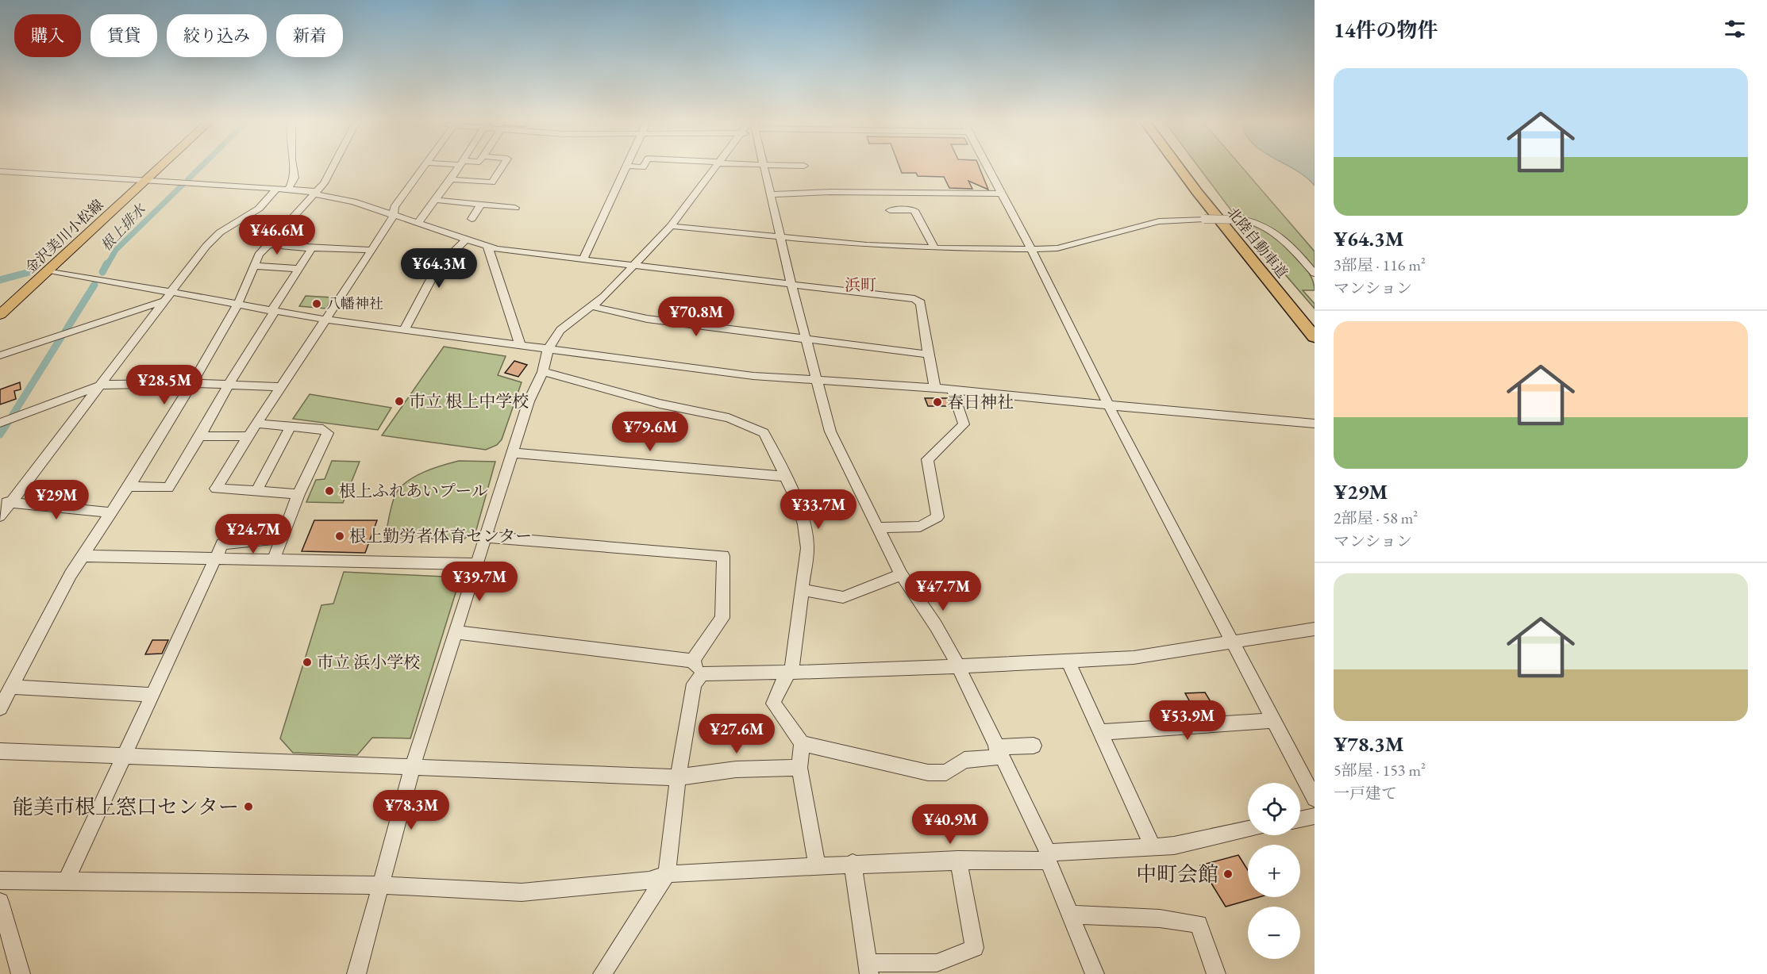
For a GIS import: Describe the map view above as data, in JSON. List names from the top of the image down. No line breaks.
{"streets":{"highway":["北陸自動車道"],"main road":["金沢美川小松線"]},"districts":["浜町"],"water":["根上排水"],"places":["八幡神社","市立 根上中学校","春日神社","根上ふれあいプール","根上勤労者体育センター","市立 浜小学校","能美市根上窓口センター","中町会館"],"page":{"heading":"14件の物件","chip":["購入","賃貸","絞り込み","新着"],"list":[{"name":"¥64.3M","note":"3部屋 · 116 m² · マンション"},{"name":"¥29M","note":"2部屋 · 58 m² · マンション"},{"name":"¥78.3M","note":"5部屋 · 153 m² · 一戸建て"}],"price":["¥46.6M","¥64.3M","¥70.8M","¥28.5M","¥79.6M","¥29M","¥33.7M","¥24.7M","¥39.7M","¥47.7M","¥53.9M","¥27.6M","¥78.3M","¥40.9M"],"map_buttons":["+","−"]}}
